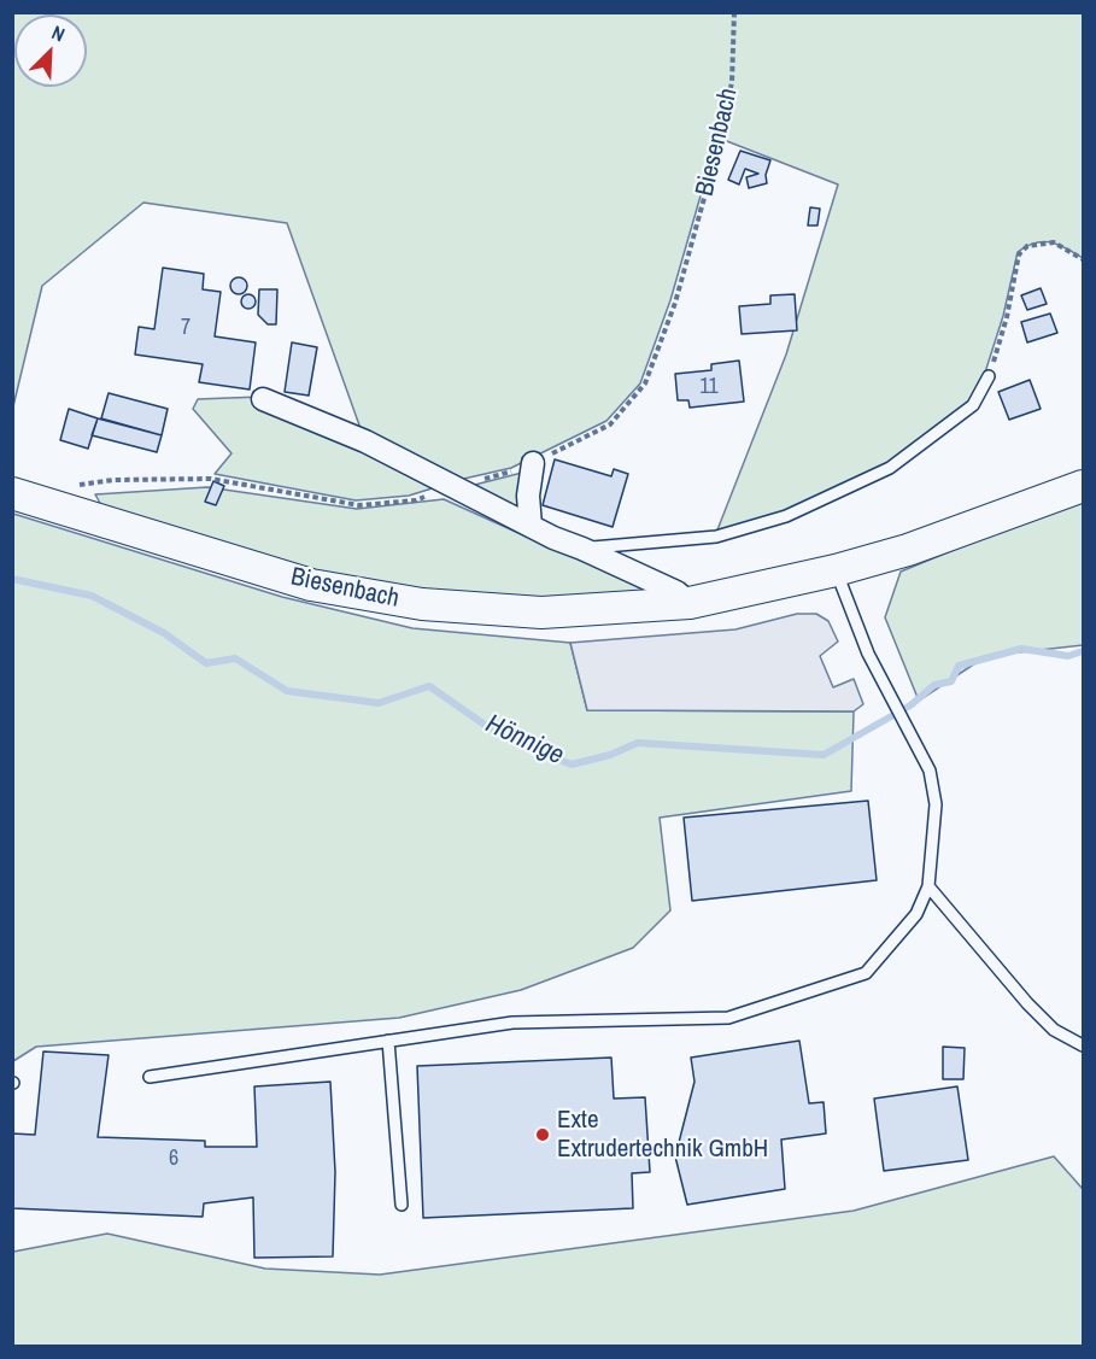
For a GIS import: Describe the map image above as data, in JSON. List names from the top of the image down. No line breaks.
{"streets":{"main road":["Biesenbach"]},"water":["Hönnige"],"places":["Exte Extrudertechnik GmbH"],"house_numbers":["7","11","6"],"north":"top right"}
